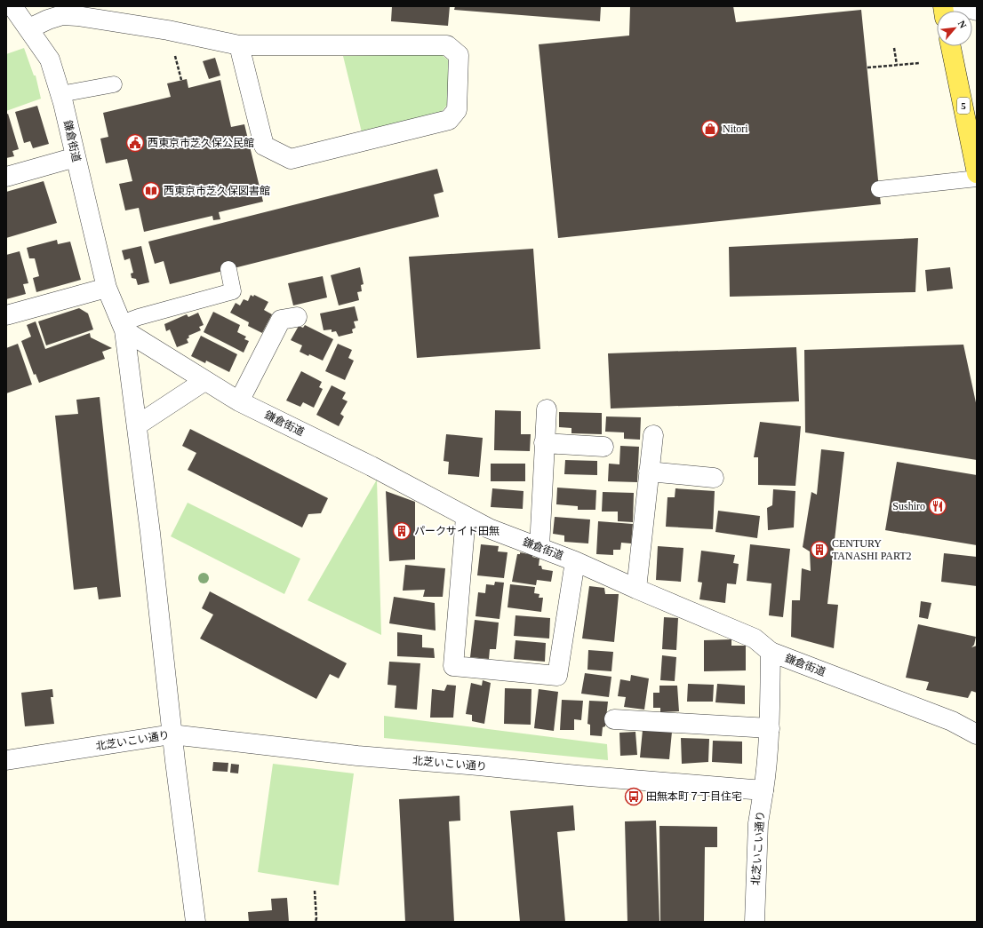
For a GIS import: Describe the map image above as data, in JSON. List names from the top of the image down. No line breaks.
{"streets":{"main road":["5"],"street":["鎌倉街道","北芝いこい通り"]},"crossings":[["鎌倉街道","北芝いこい通り"]],"places":{"shop":["Nitori"],"public building":["西東京市芝久保公民館"],"library":["西東京市芝久保図書館"],"restaurant":["Sushiro"],"building":["パークサイド田無","CENTURY TANASHI PART2"],"bus stop":["田無本町７丁目住宅"]},"north":"top right"}
